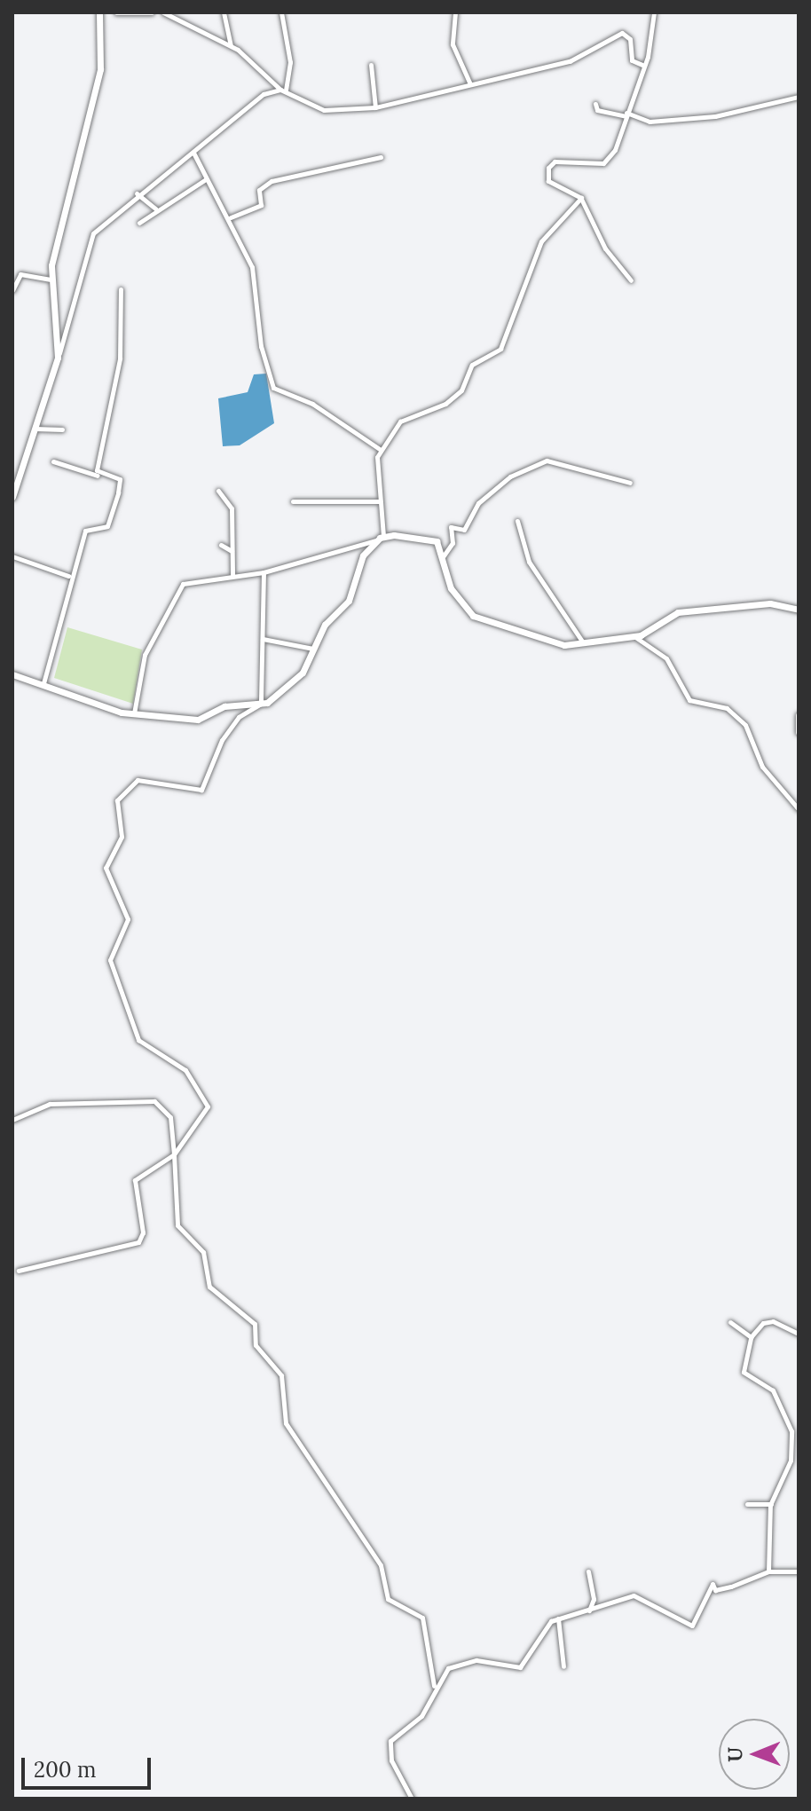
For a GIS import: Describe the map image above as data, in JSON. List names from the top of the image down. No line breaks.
{"scale_bar":"200 m","north":"left"}
